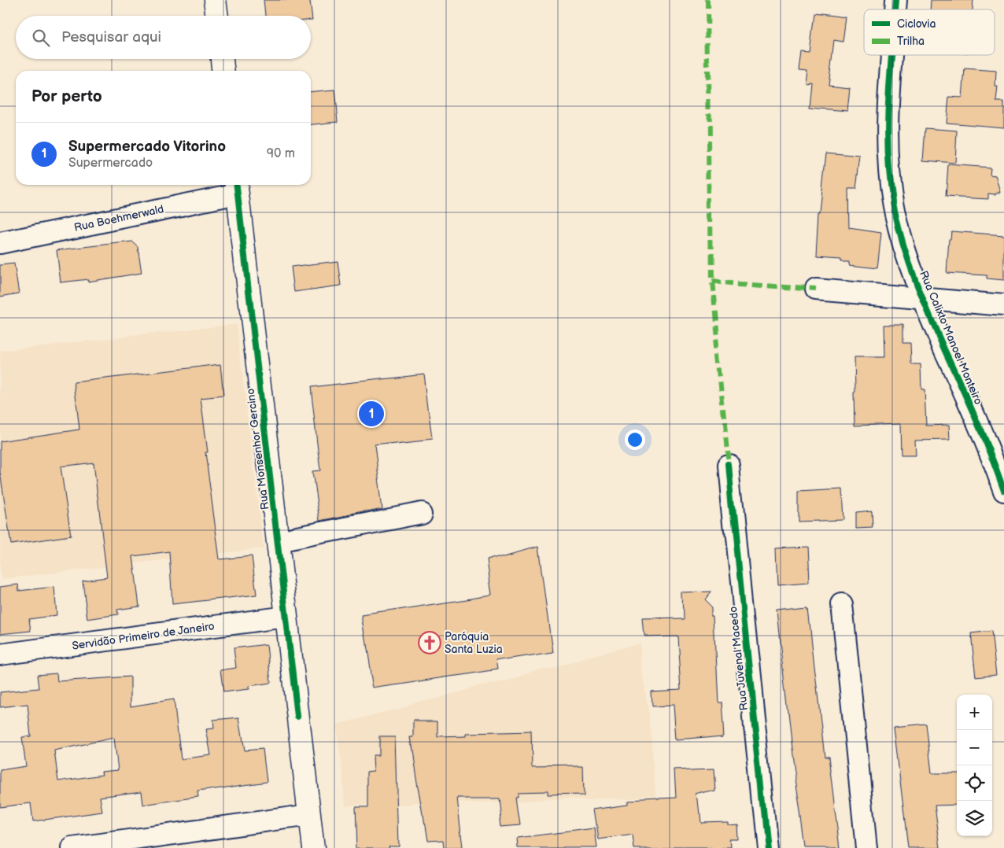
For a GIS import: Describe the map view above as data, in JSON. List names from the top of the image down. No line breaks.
{"streets":{"main road":["Rua Monsenhor Gercino"],"street":["Rua Boehmerwald","Rua Calixto Manoel Monteiro","Servidão Primeiro de Janeiro","Rua Juvenal Macedo"]},"crossings":[["Rua Boehmerwald","Rua Monsenhor Gercino"],["Rua Monsenhor Gercino","Servidão Primeiro de Janeiro"]],"places":{"church":["Paróquia Santa Luzia"]},"legend":["Ciclovia","Trilha"],"page":{"search":"Pesquisar aqui","heading":"Por perto","list":[{"mark":"1","name":"Supermercado Vitorino","note":"Supermercado","value":"90 m"}],"pins":"1","map_buttons":["+","−"]}}
